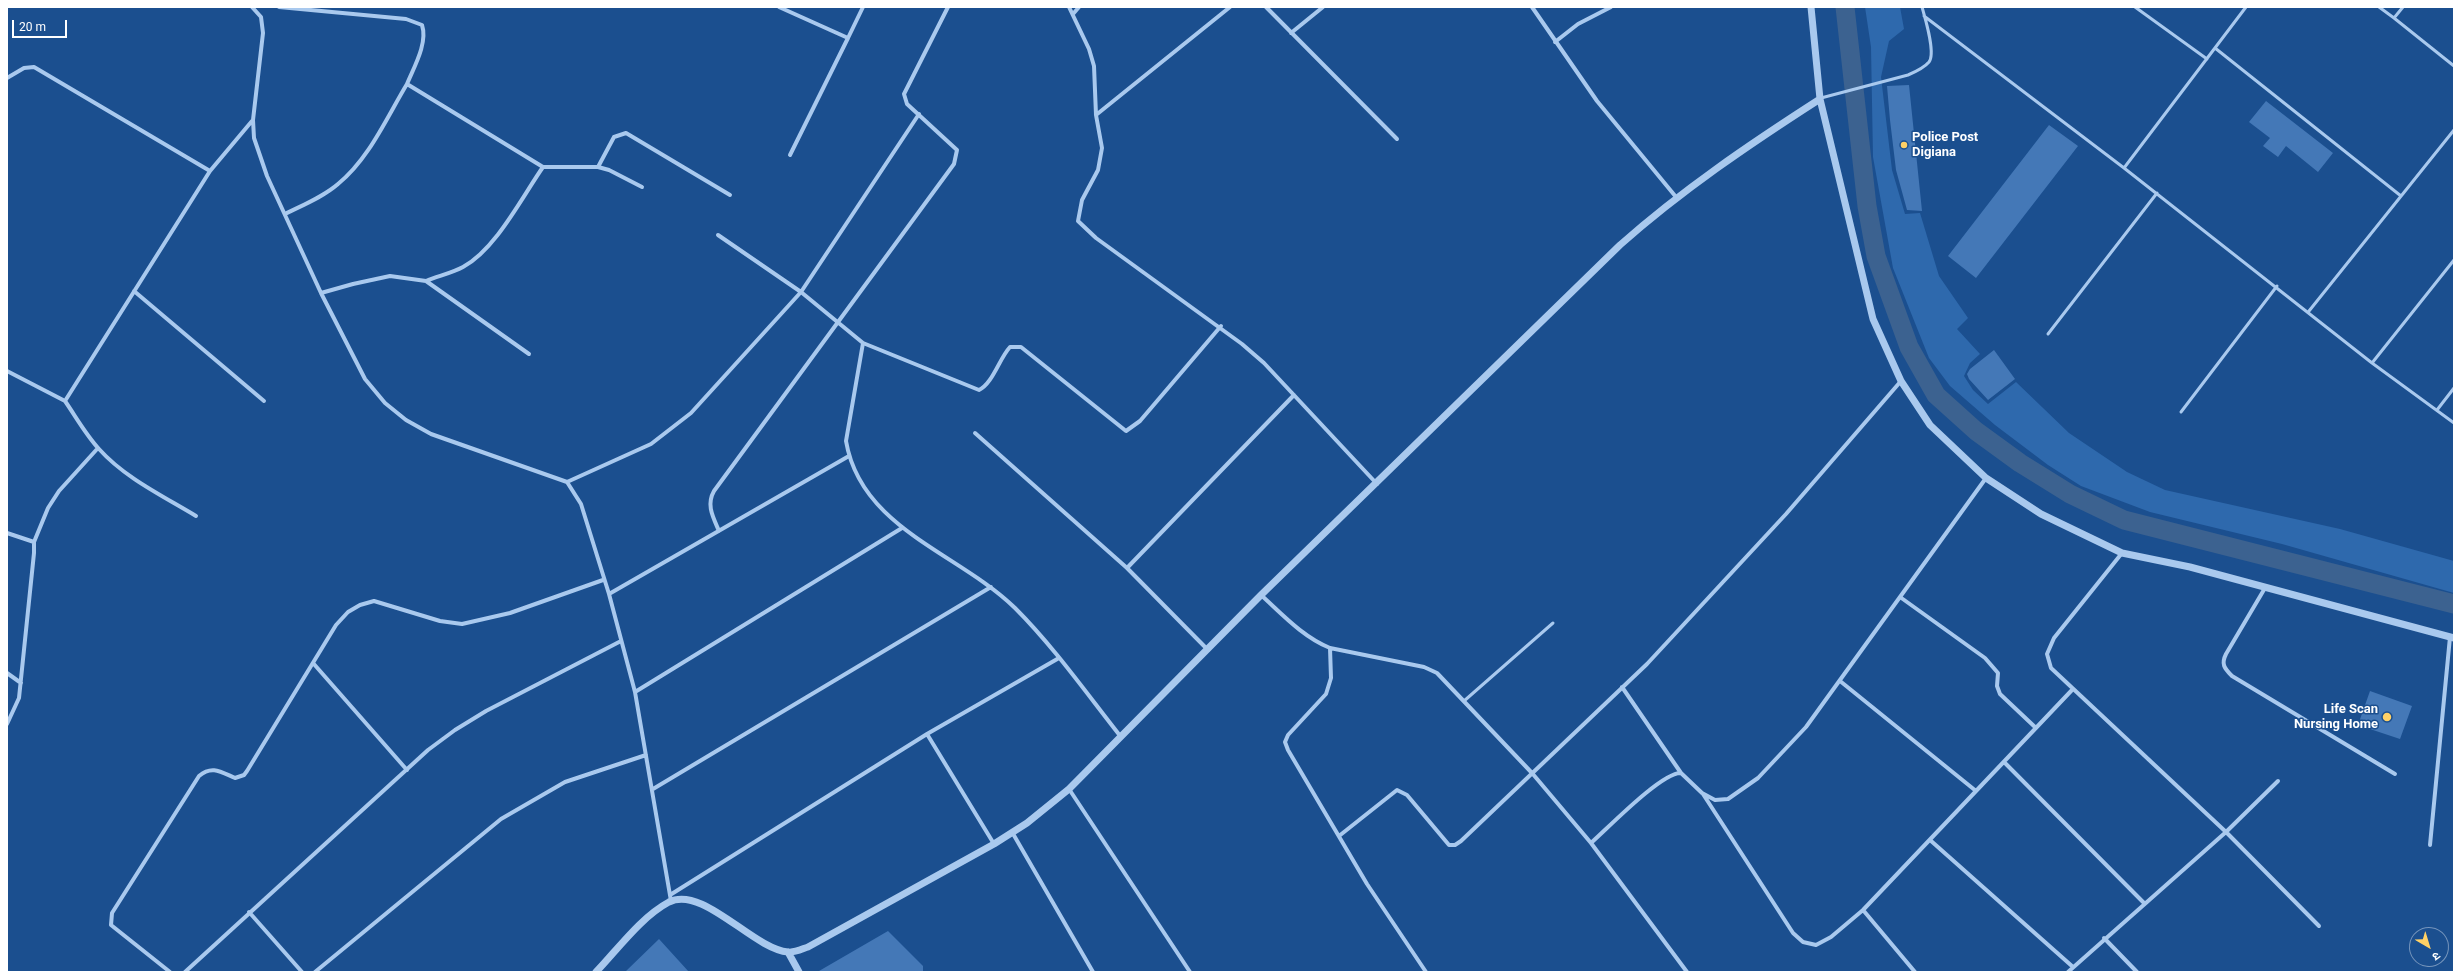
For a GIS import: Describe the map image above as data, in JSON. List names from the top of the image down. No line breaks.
{"places":["Police Post Digiana","Life Scan Nursing Home"],"scale_bar":"20 m","north":"bottom right"}
